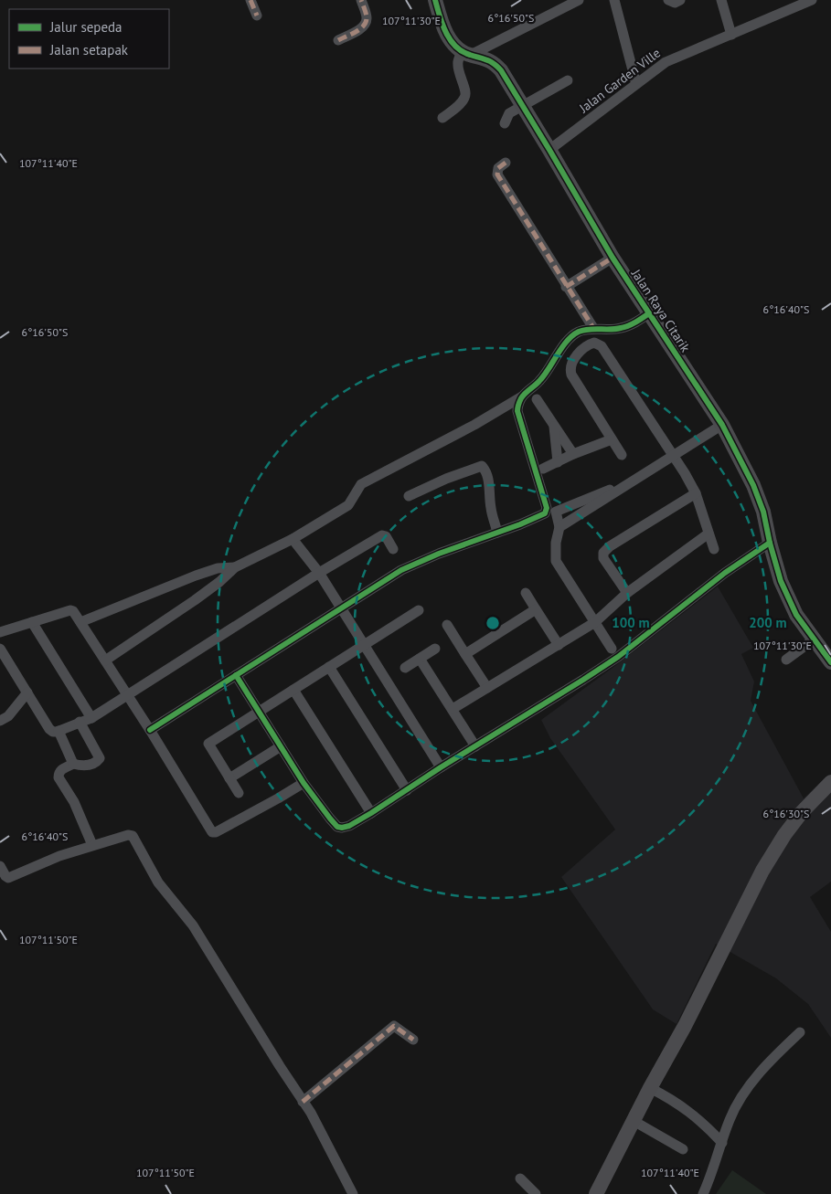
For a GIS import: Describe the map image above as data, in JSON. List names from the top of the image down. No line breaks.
{"streets":{"street":["Jalan Garden Ville","Jalan Raya Citarik"]},"crossings":[["Jalan Garden Ville","Jalan Raya Citarik"]],"legend":["Jalur sepeda","Jalan setapak"],"coordinates":["6°16'50\"S","107°11'30\"E","107°11'40\"E","6°16'40\"S","6°16'30\"S","107°11'50\"E"],"rings":["100 m","200 m"]}
